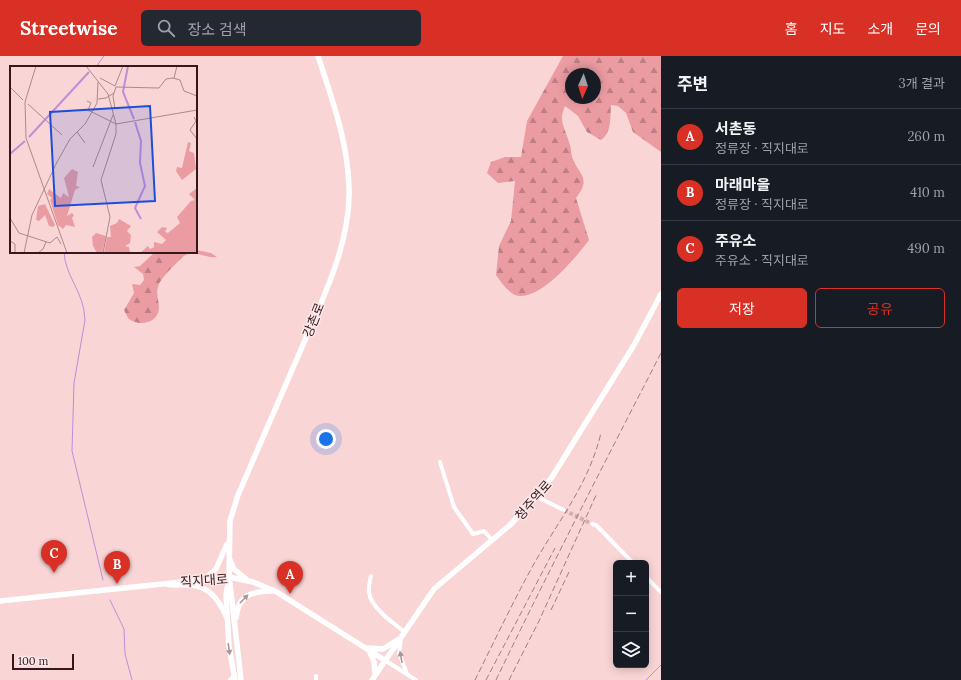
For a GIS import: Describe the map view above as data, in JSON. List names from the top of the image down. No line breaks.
{"streets":{"main road":["강촌로","청주역로","직지대로"]},"crossings":[["강촌로","직지대로"],["청주역로","직지대로"]],"scale_bar":"100 m","north":"bottom","page":{"header":"Streetwise","search":"장소 검색","nav":["홈","지도","소개","문의"],"heading":["주변","3개 결과"],"list":[{"mark":"A","name":"서촌동","note":"정류장 · 직지대로","value":"260 m"},{"mark":"B","name":"마래마을","note":"정류장 · 직지대로","value":"410 m"},{"mark":"C","name":"주유소","note":"주유소 · 직지대로","value":"490 m"}],"buttons":["저장","공유"],"pins":["C","B","A"],"map_buttons":["+","−"],"scale":"100 m"}}
